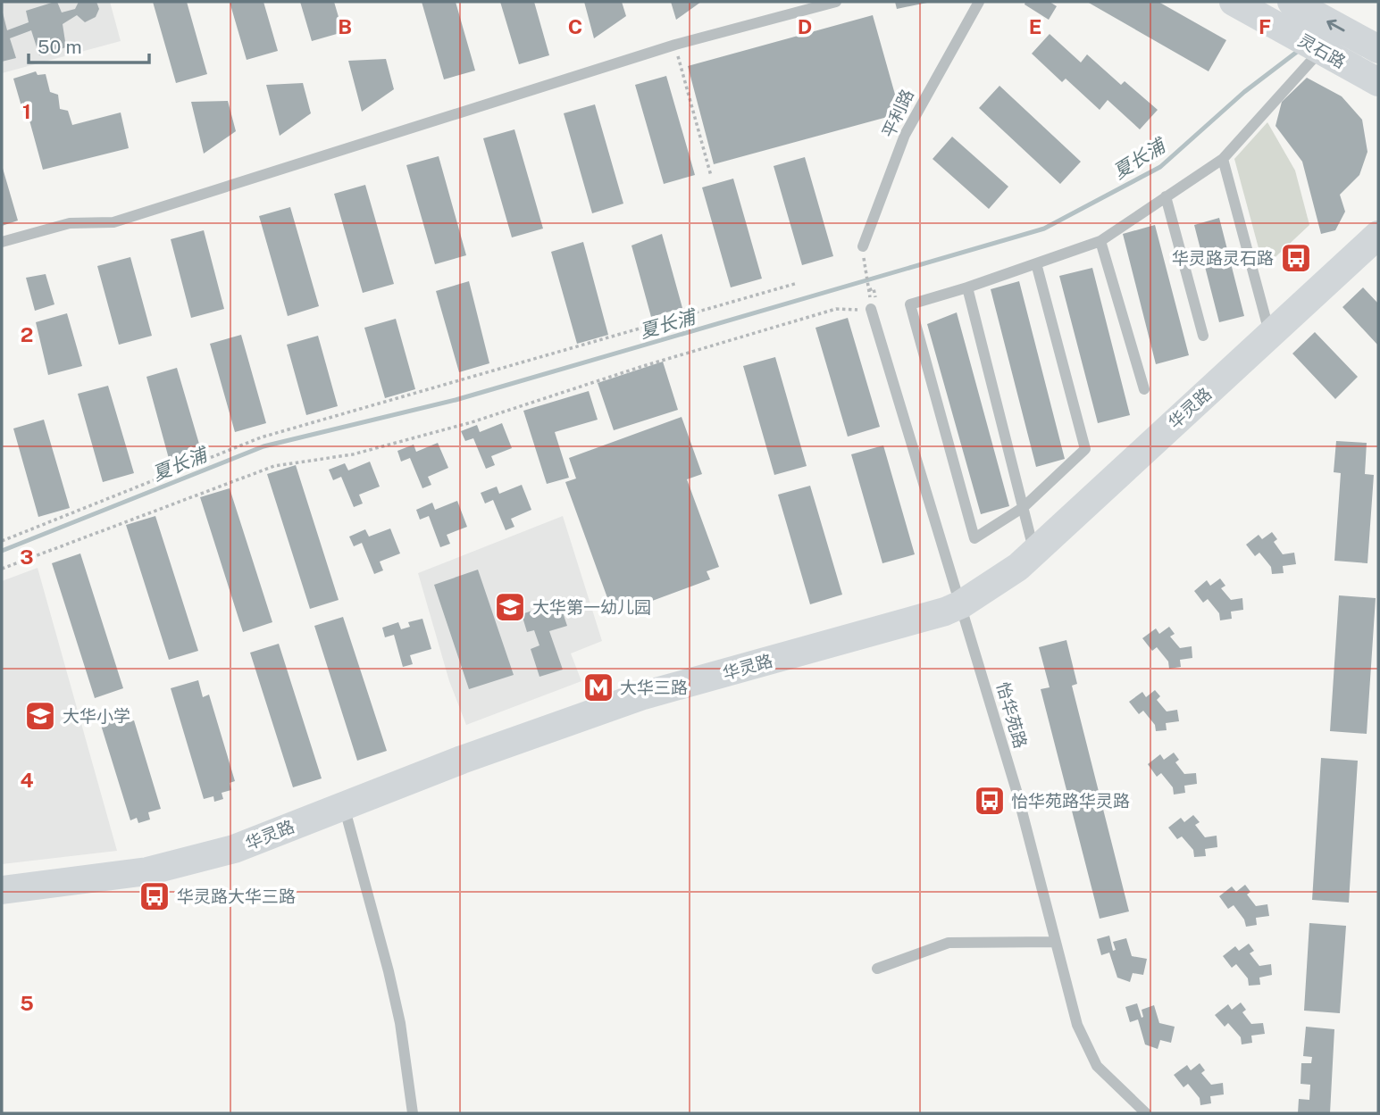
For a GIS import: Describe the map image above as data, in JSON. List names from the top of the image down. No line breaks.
{"streets":{"main road":["灵石路","华灵路"],"street":["平利路","怡华苑路"]},"crossings":[["华灵路","怡华苑路"]],"water":["夏长浦"],"places":{"bus stop":["华灵路灵石路","怡华苑路华灵路","华灵路大华三路"],"school or university":["大华第一幼儿园","大华小学"],"metro station":["大华三路"]},"scale_bar":"50 m","grid":{"columns":["B","C","D","E","F"],"rows":["1","2","3","4","5"]}}
